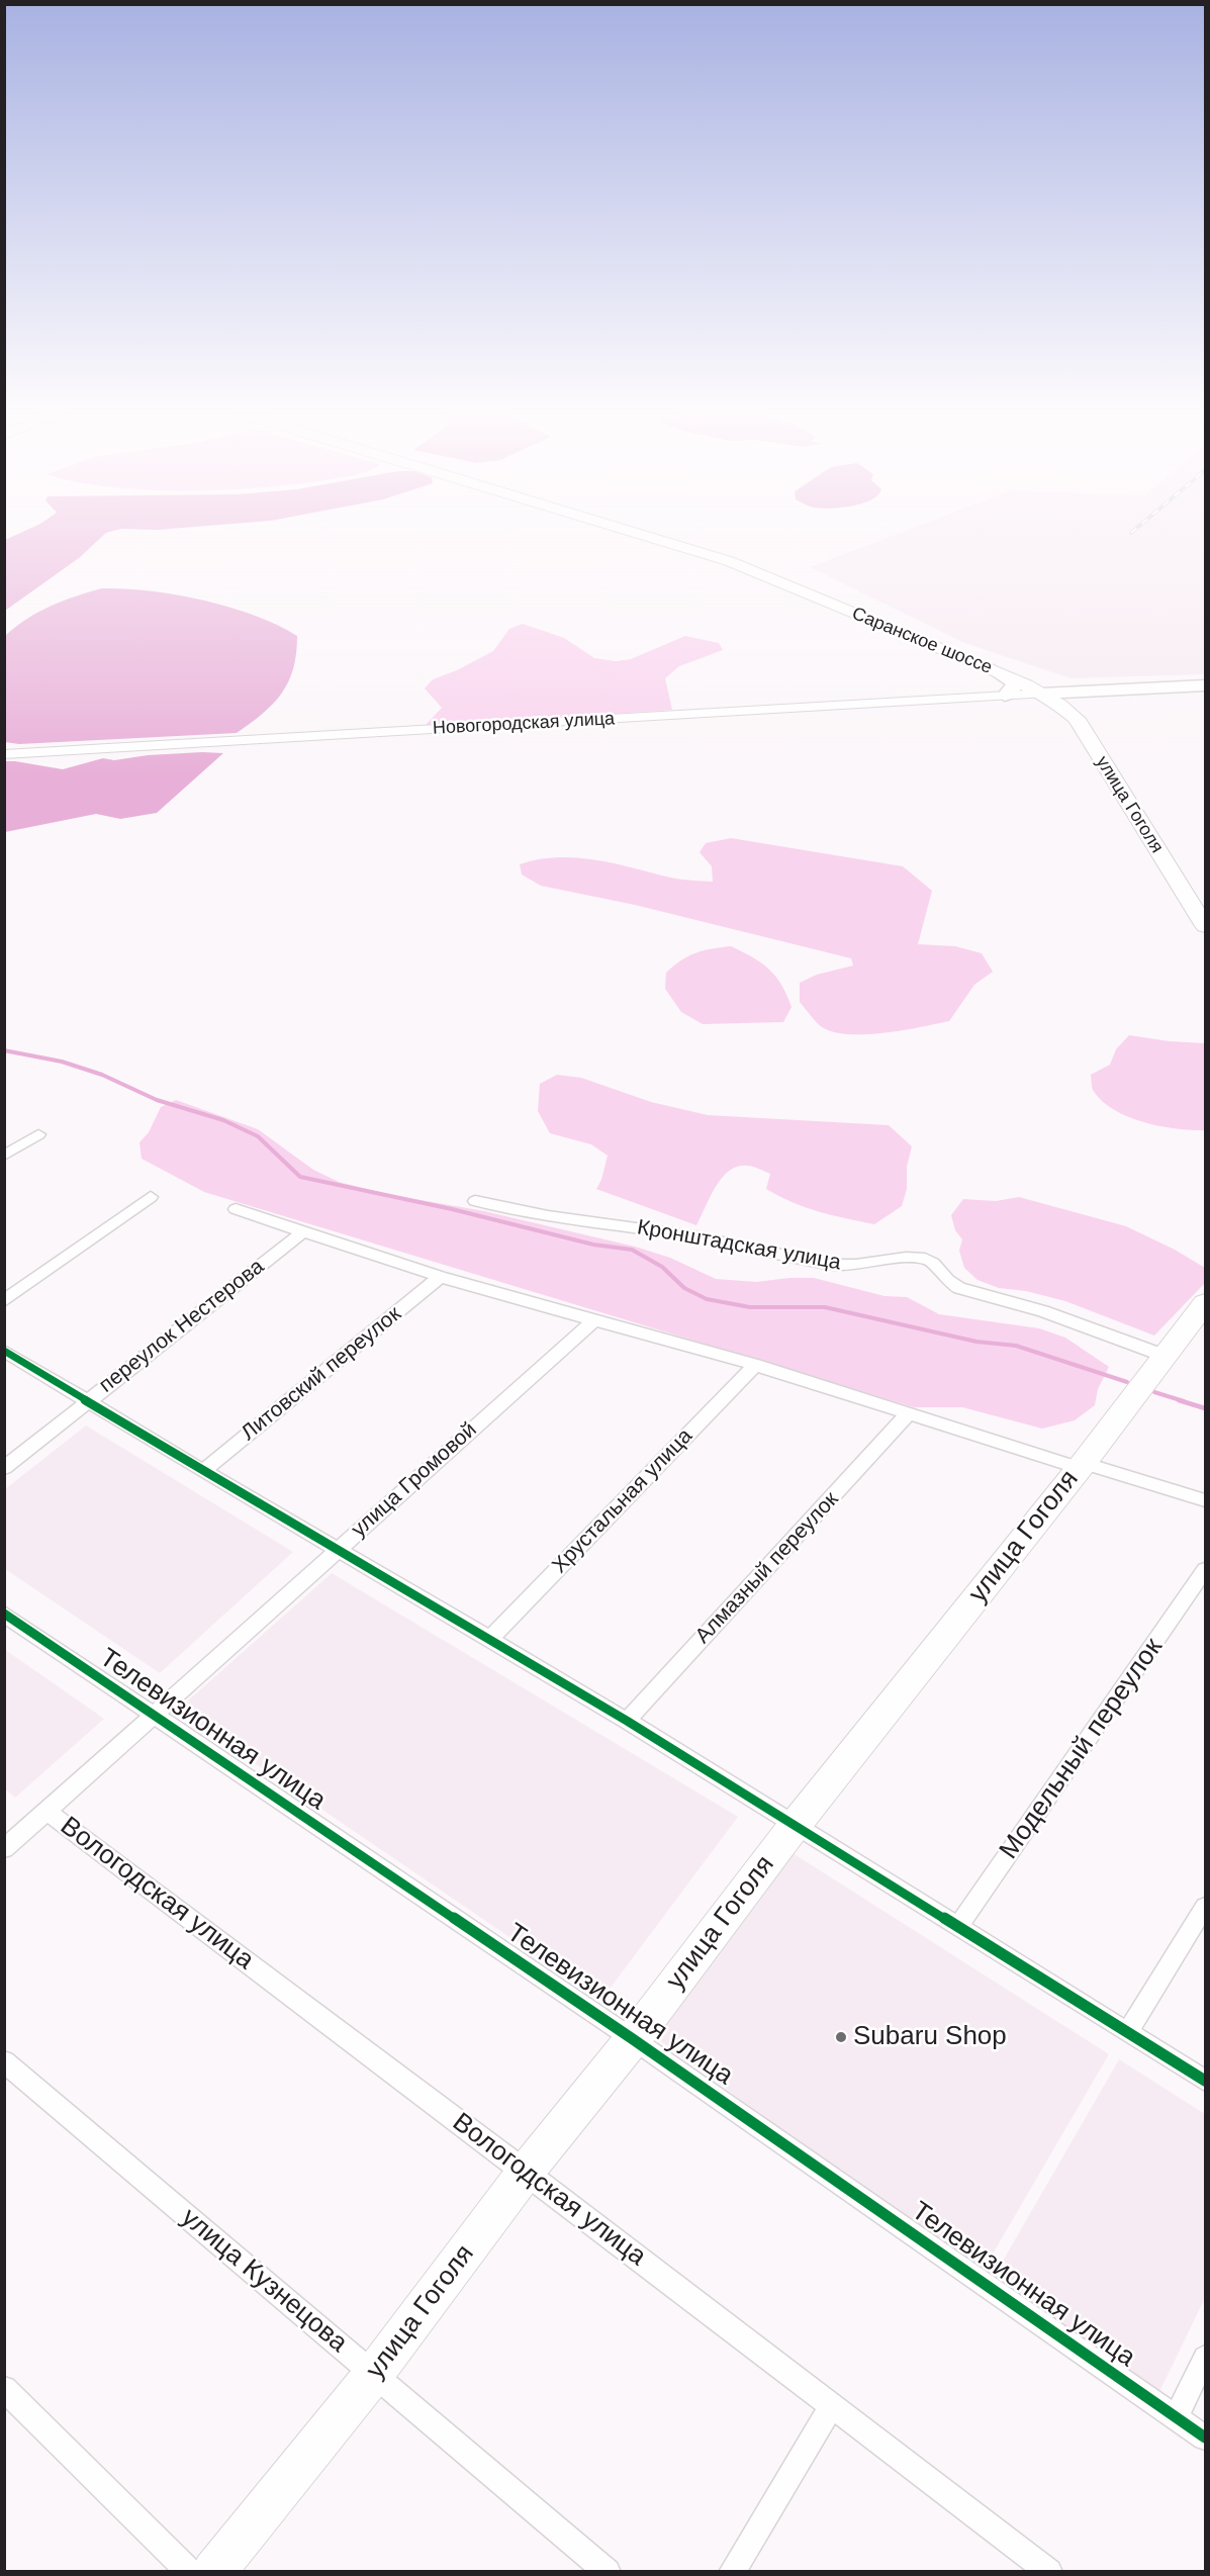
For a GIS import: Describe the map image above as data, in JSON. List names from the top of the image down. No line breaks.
{"streets":{"highway":["Саранское шоссе","улица Гоголя"],"street":["Новогородская улица","Кронштадская улица","переулок Нестерова","Литовский переулок","улица Громовой","Хрустальная улица","Алмазный переулок","Телевизионная улица","Модельный переулок","Вологодская улица","улица Кузнецова"]},"crossings":[["Саранское шоссе","Новогородская улица"],["Саранское шоссе","улица Гоголя"],["Новогородская улица","улица Гоголя"],["улица Гоголя","Кронштадская улица"],["улица Гоголя","Телевизионная улица"],["улица Гоголя","Вологодская улица"],["улица Гоголя","улица Кузнецова"],["улица Громовой","Телевизионная улица"],["улица Громовой","Вологодская улица"]],"places":["Subaru Shop"]}
